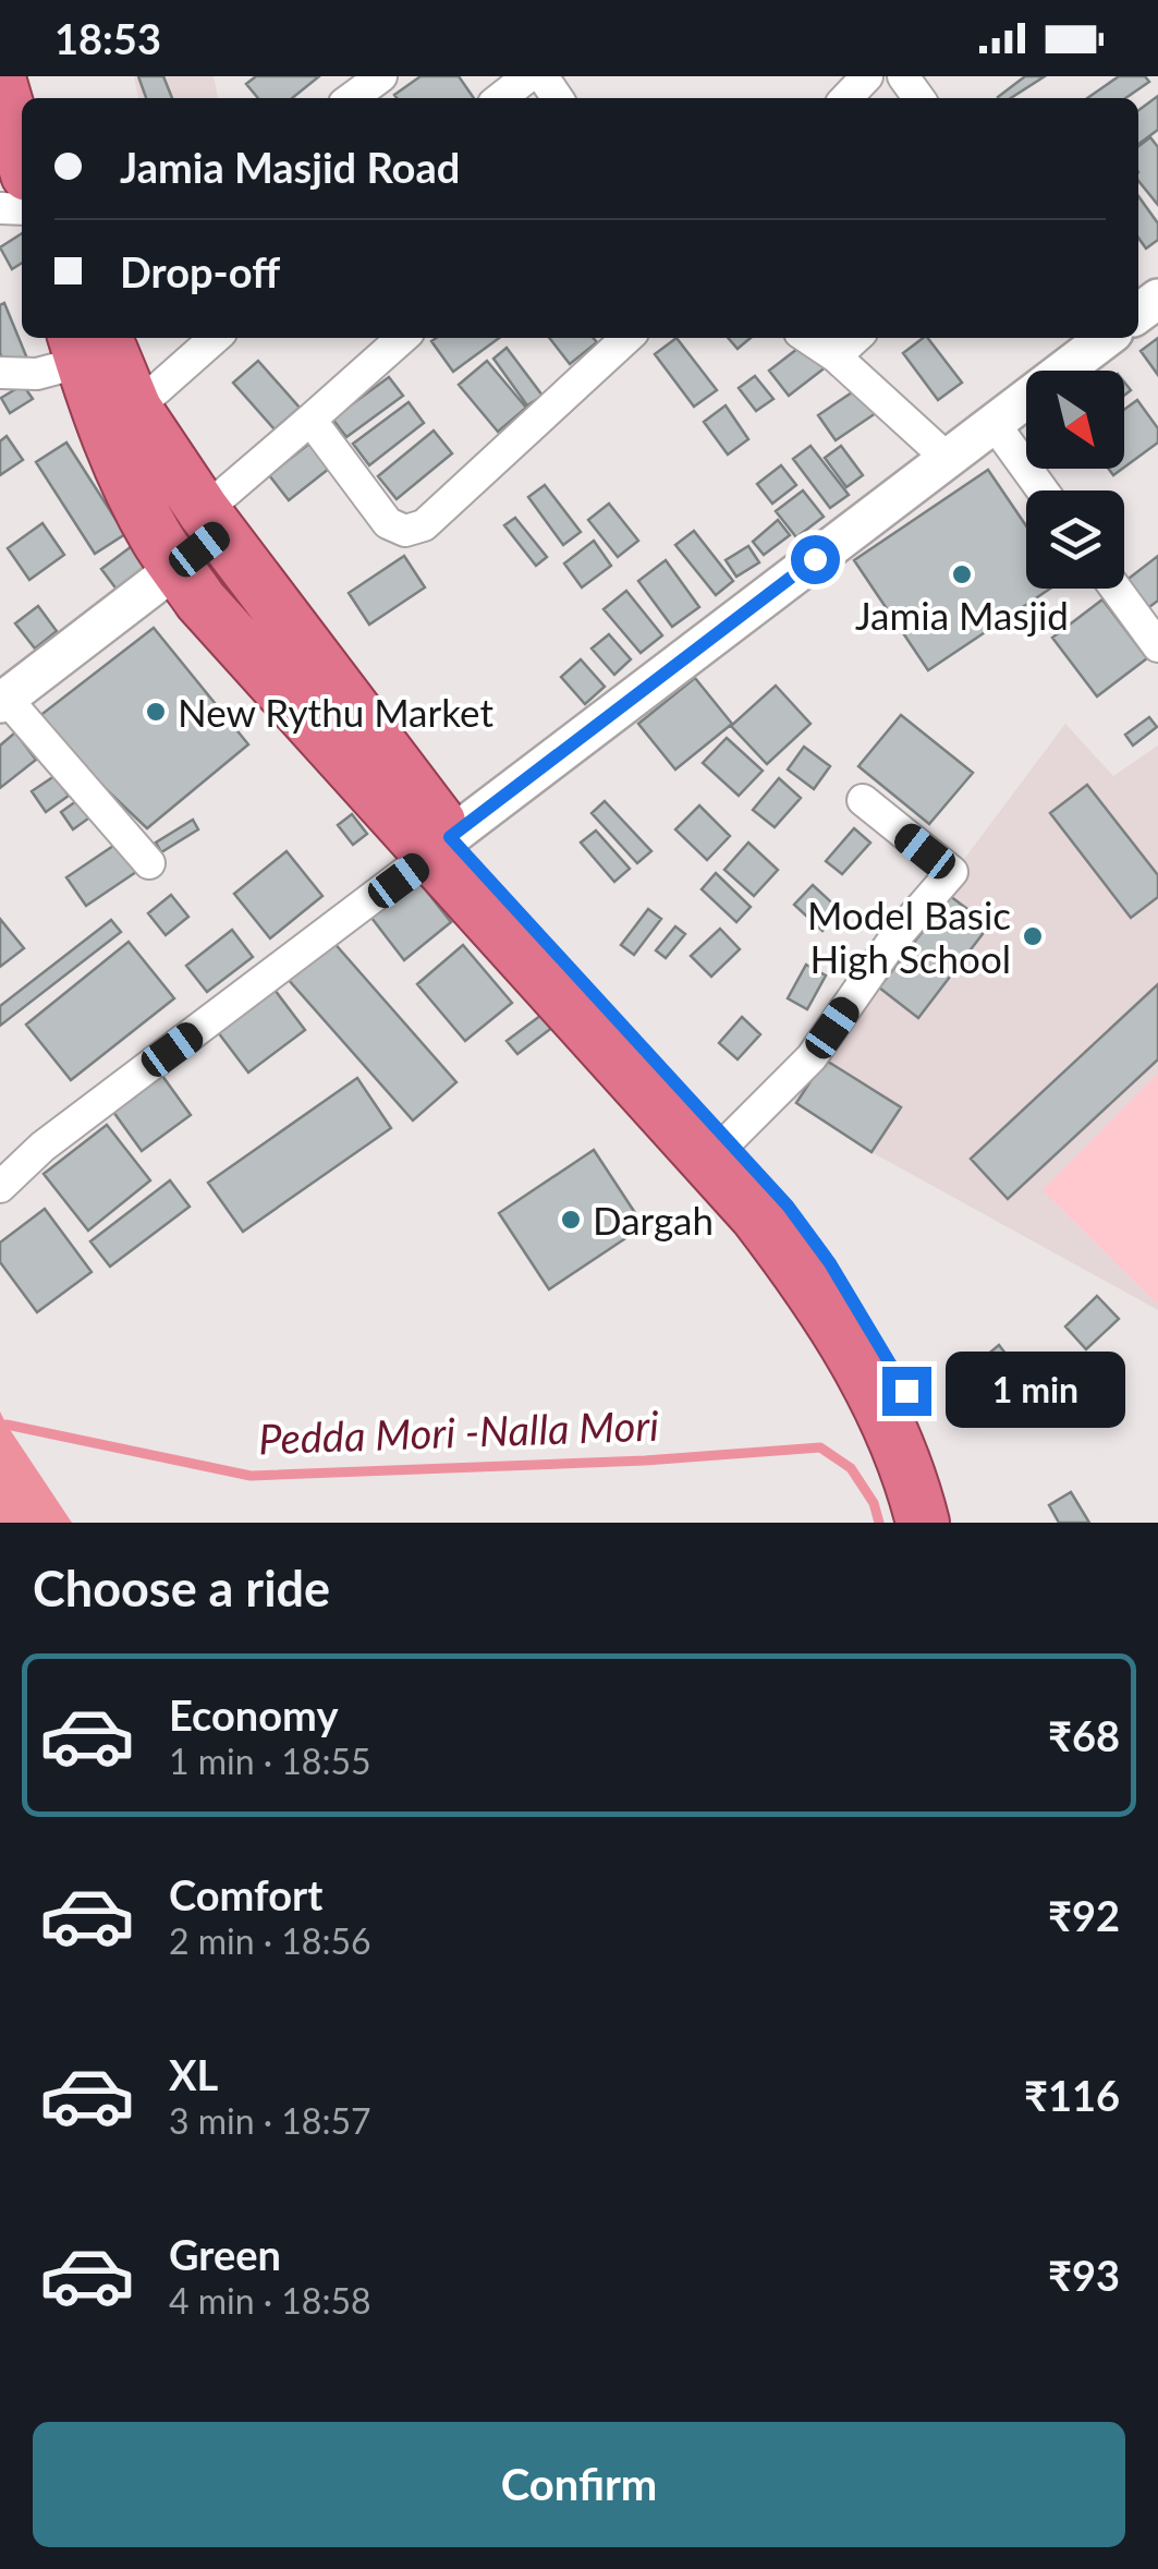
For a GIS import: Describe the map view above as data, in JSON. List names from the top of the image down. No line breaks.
{"water":["Pedda Mori -Nalla Mori"],"places":["Jamia Masjid","New Rythu Market","Model Basic High School","Dargah"],"north":"bottom right","page":{"status":"18:53","banner":["Jamia Masjid Road","Drop-off"],"bubble":"1 min","heading":"Choose a ride","list":[{"name":"Economy","note":"1 min · 18:55","value":"₹68"},{"name":"Comfort","note":"2 min · 18:56","value":"₹92"},{"name":"XL","note":"3 min · 18:57","value":"₹116"},{"name":"Green","note":"4 min · 18:58","value":"₹93"}],"buttons":"Confirm"}}
